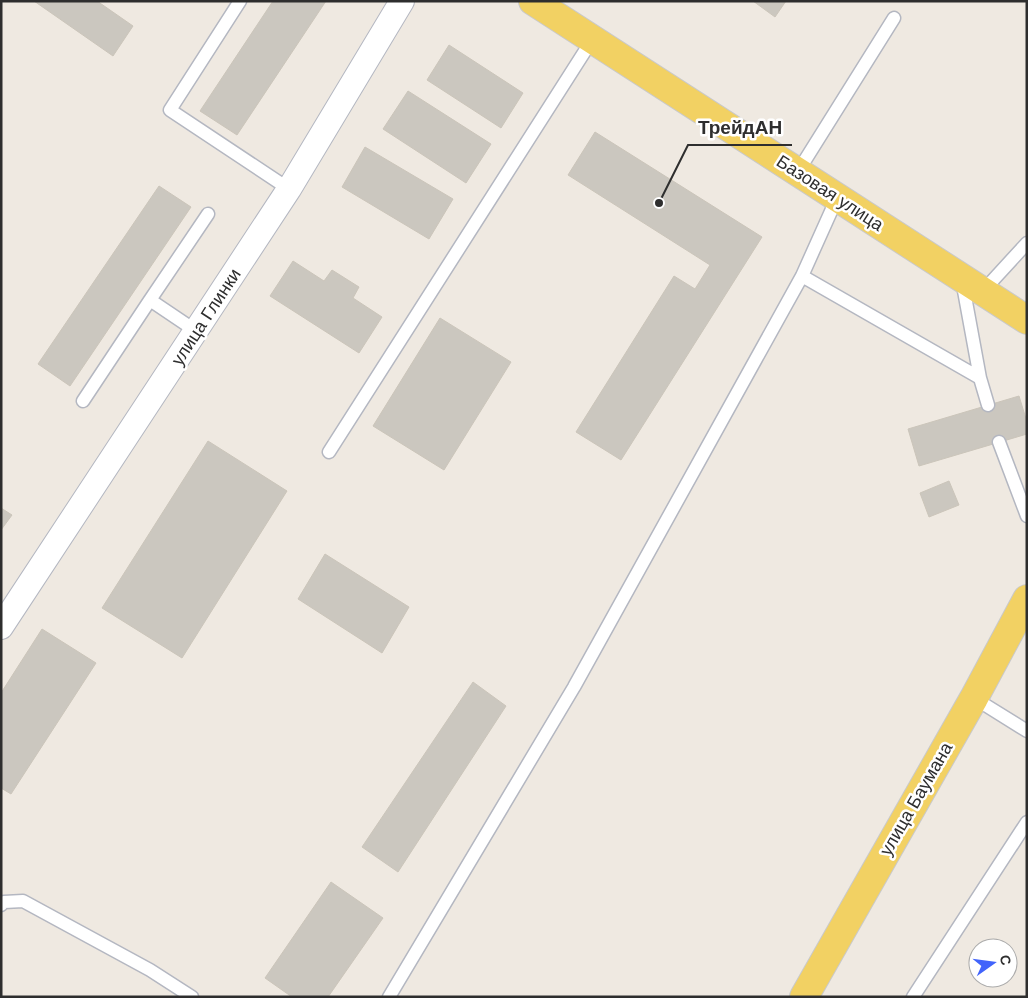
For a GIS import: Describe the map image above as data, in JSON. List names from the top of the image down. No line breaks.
{"streets":{"main road":["Базовая улица","улица Баумана"],"street":["улица Глинки"]},"places":["ТрейдАН"],"north":"right"}
